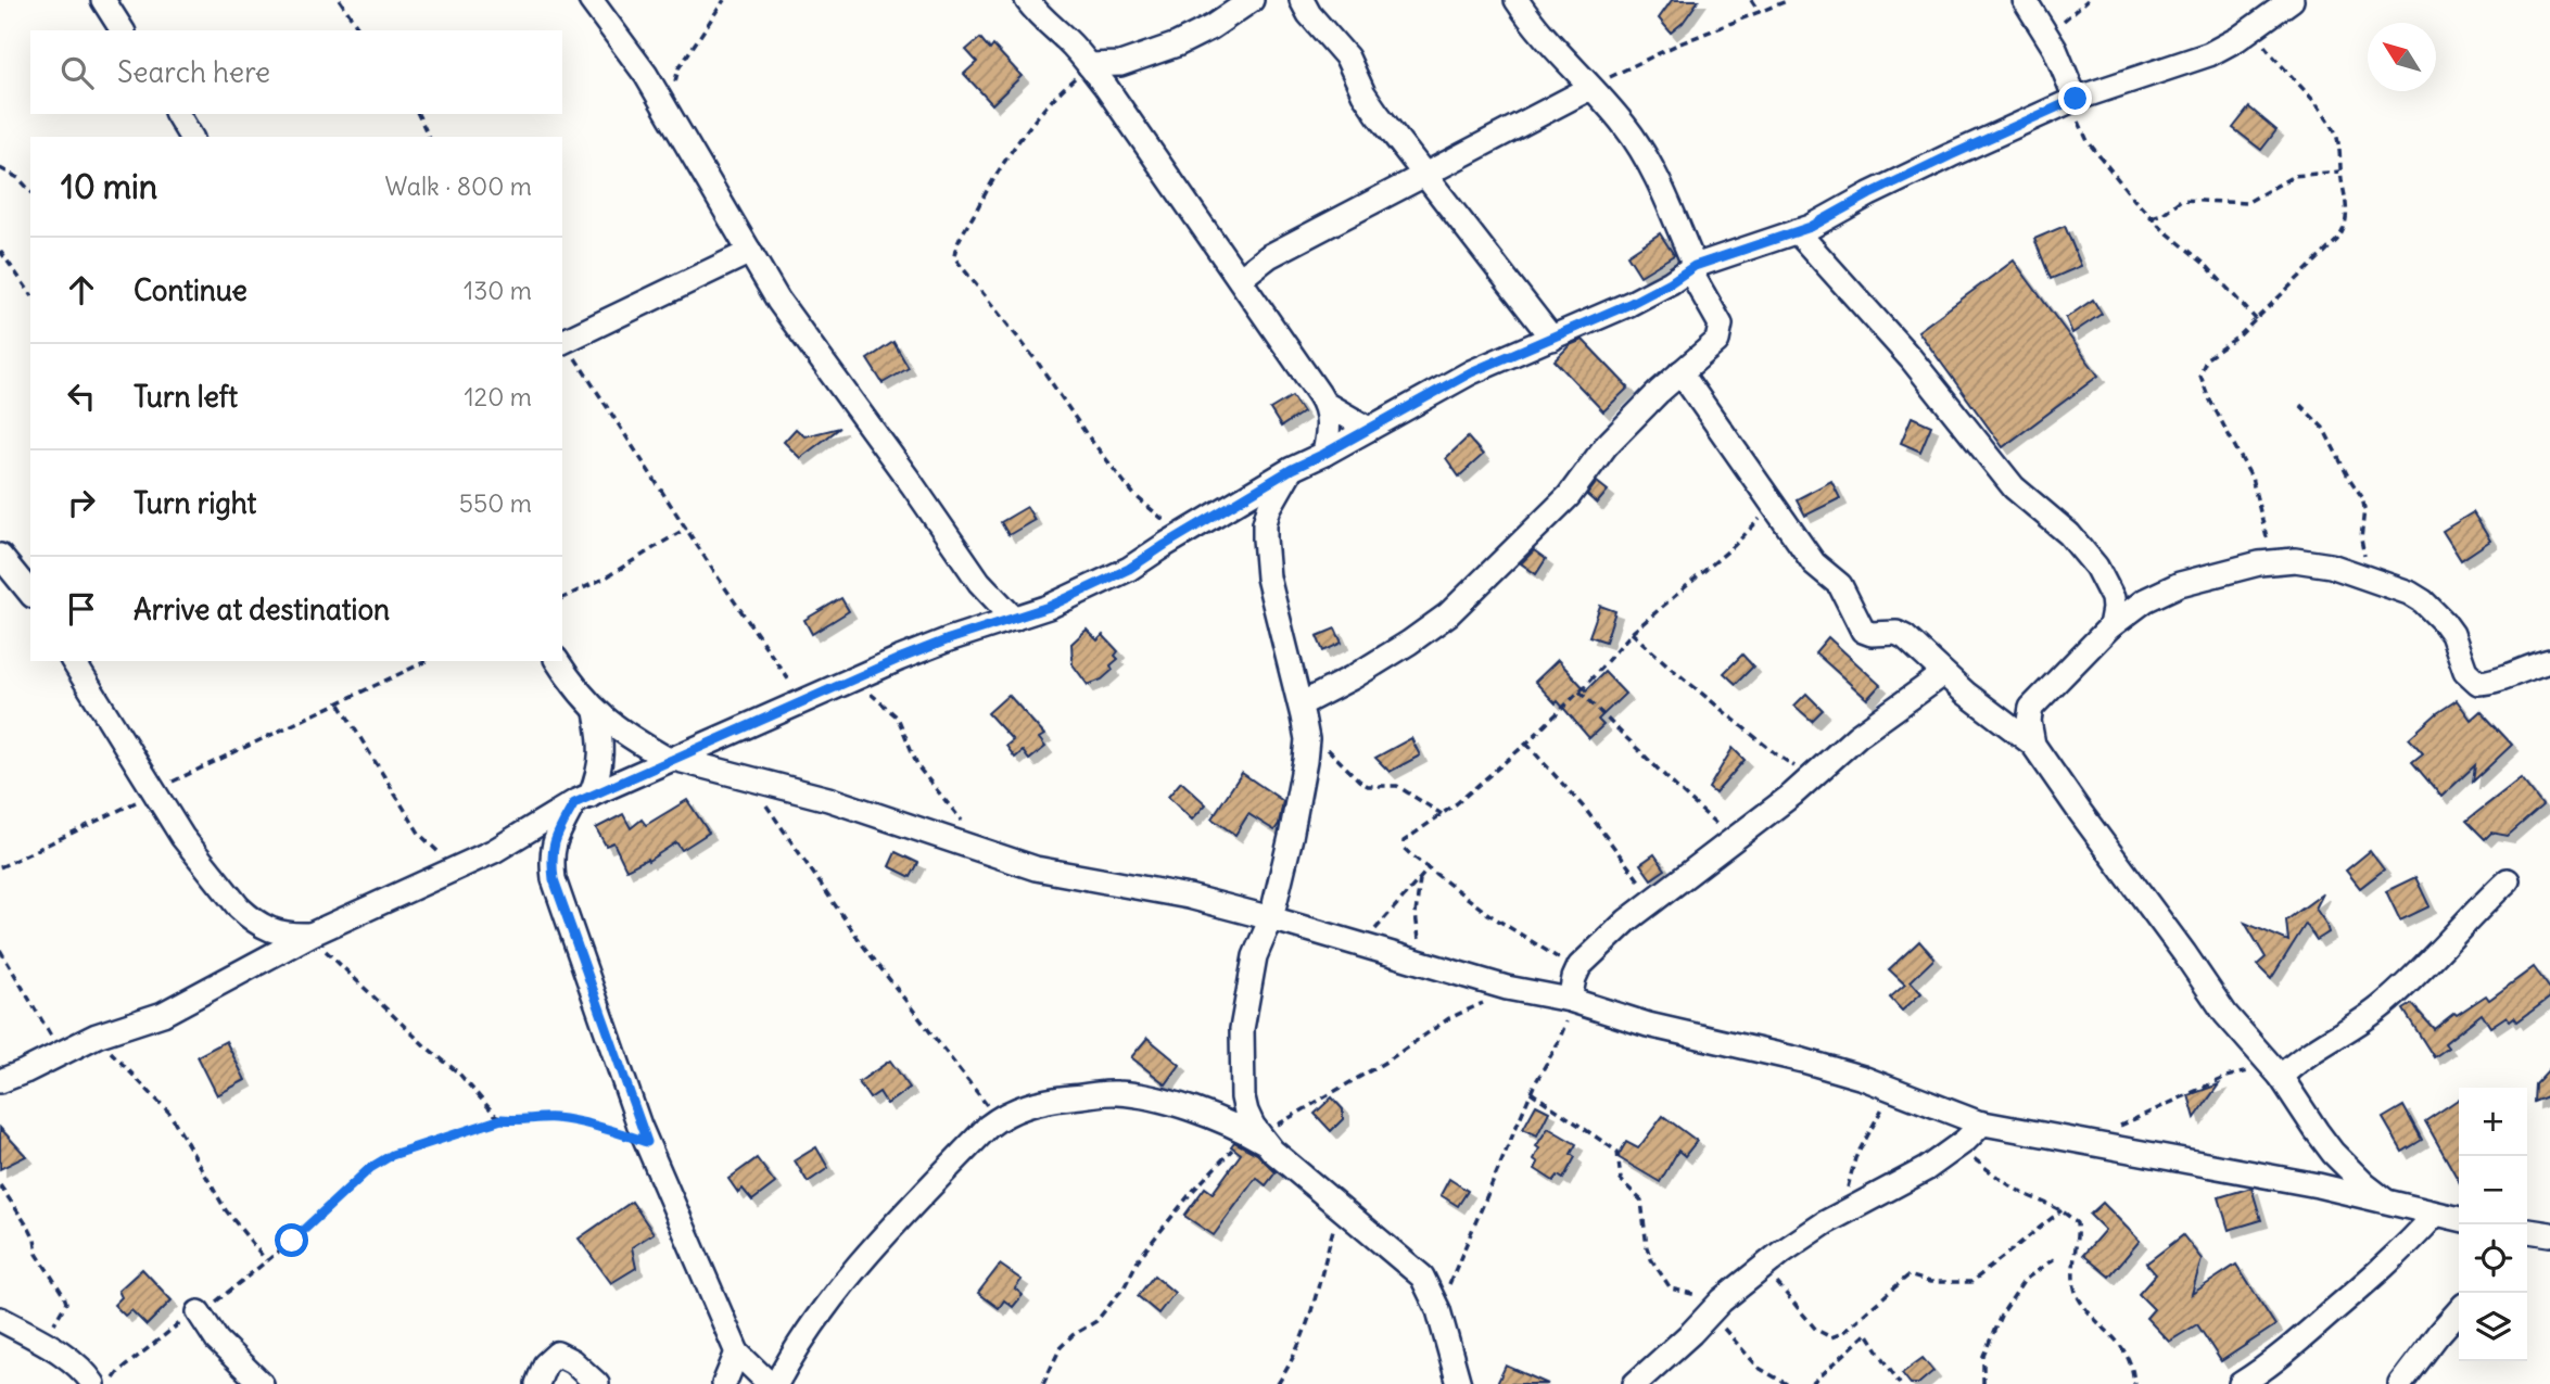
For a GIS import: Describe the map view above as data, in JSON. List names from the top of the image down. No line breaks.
{"north":"top left","page":{"search":"Search here","heading":["10 min","Walk · 800 m"],"list":[["Continue","130 m"],["Turn left","120 m"],["Turn right","550 m"],"Arrive at destination"],"map_buttons":["+","−"]}}
